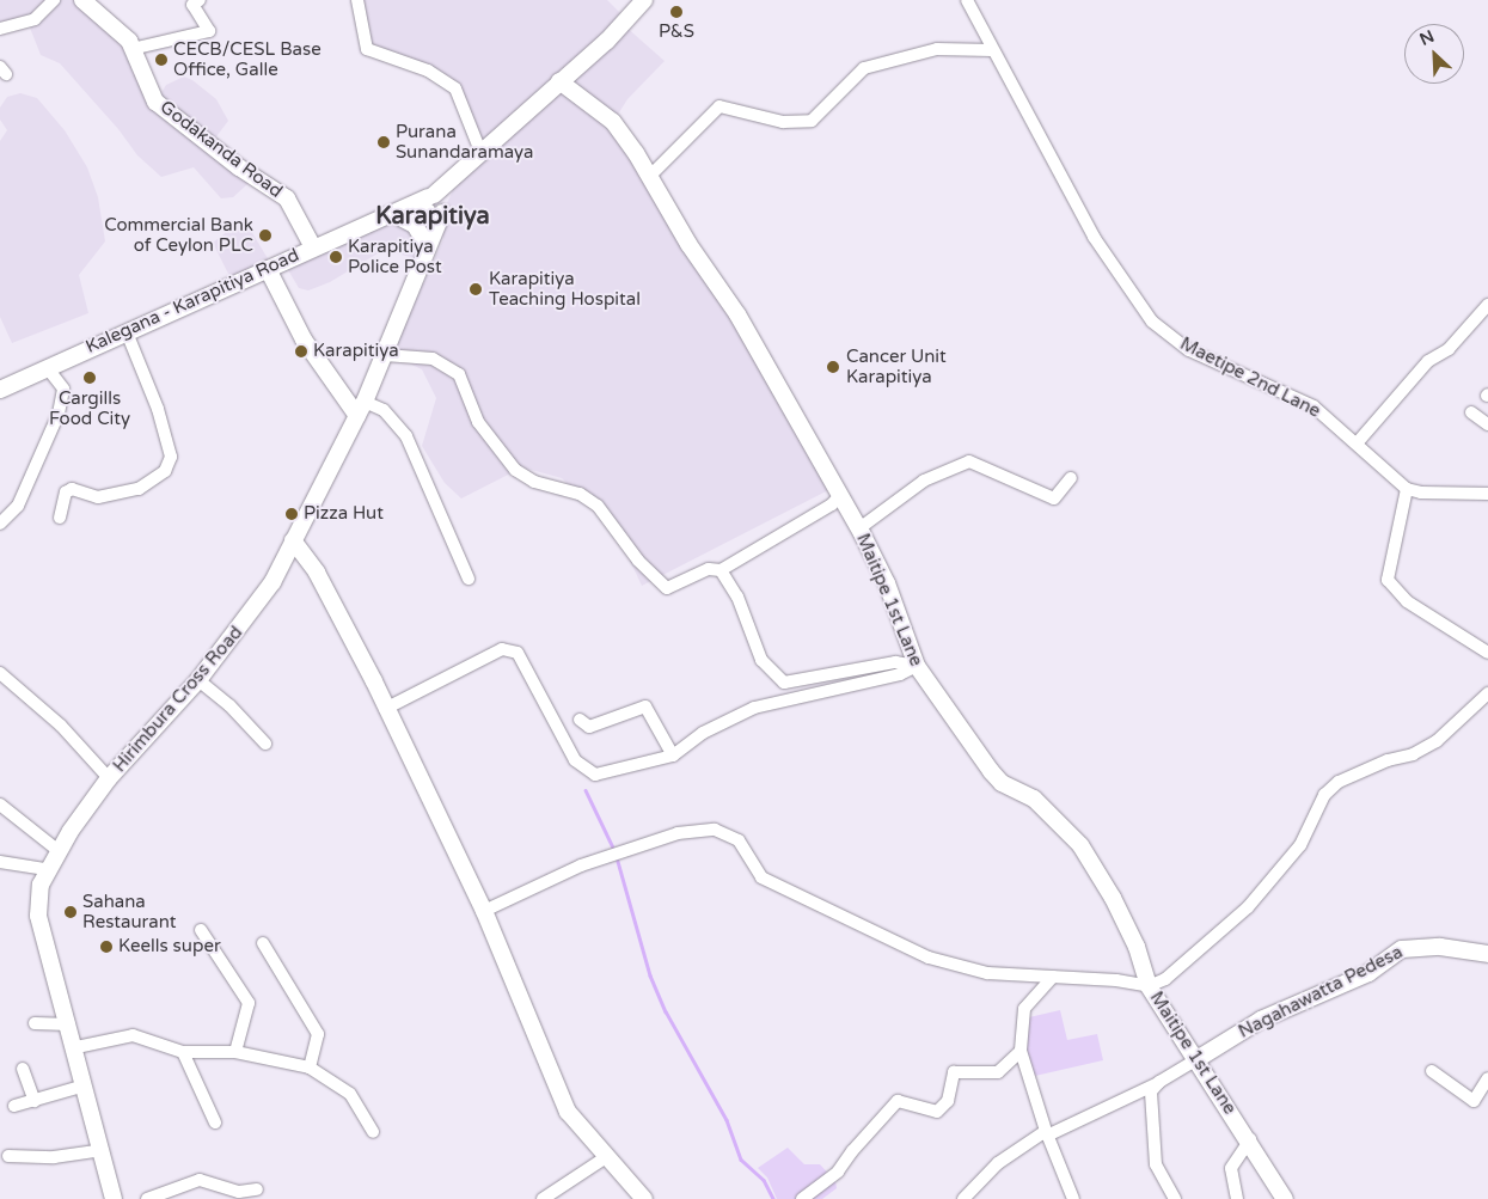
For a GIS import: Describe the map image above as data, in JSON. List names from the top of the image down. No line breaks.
{"streets":{"street":["Godakanda Road","Kalegana - Karapitiya Road","Maetipe 2nd Lane","Maitipe 1st Lane","Hirimbura Cross Road","Nagahawatta Pedesa"]},"crossings":[["Godakanda Road","Kalegana - Karapitiya Road"],["Kalegana - Karapitiya Road","Maitipe 1st Lane"],["Maitipe 1st Lane","Nagahawatta Pedesa"]],"districts":["Karapitiya"],"places":["P&S","CECB/CESL Base Office, Galle","Purana Sunandaramaya","Commercial Bank of Ceylon PLC","Karapitiya Police Post","Karapitiya Teaching Hospital","Karapitiya","Cancer Unit Karapitiya","Cargills Food City","Pizza Hut","Sahana Restaurant","Keells super"],"north":"top left"}
